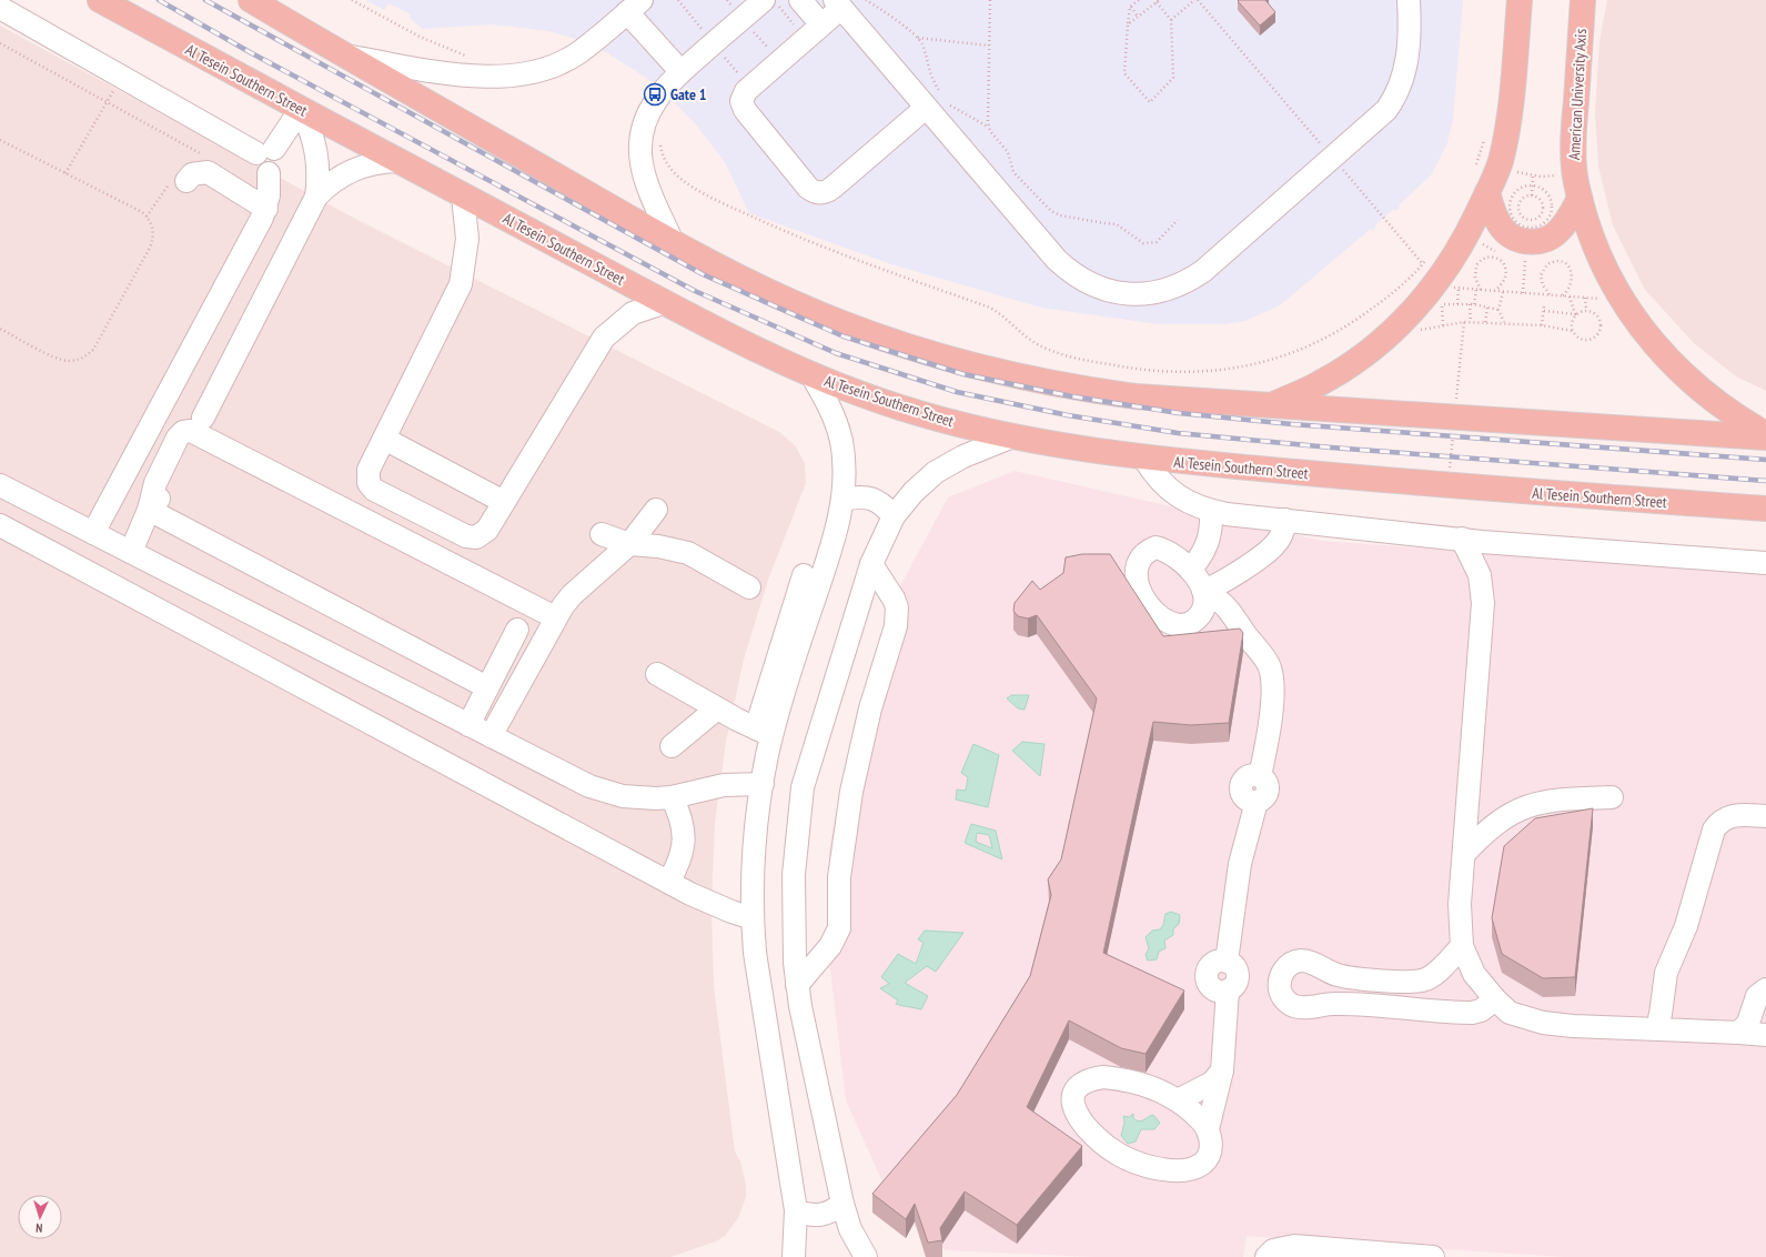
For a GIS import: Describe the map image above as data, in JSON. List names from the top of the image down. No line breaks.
{"streets":{"main road":["Al Tesein Southern Street","American University Axis"]},"places":{"bus stop":["Gate 1"]},"north":"bottom"}
